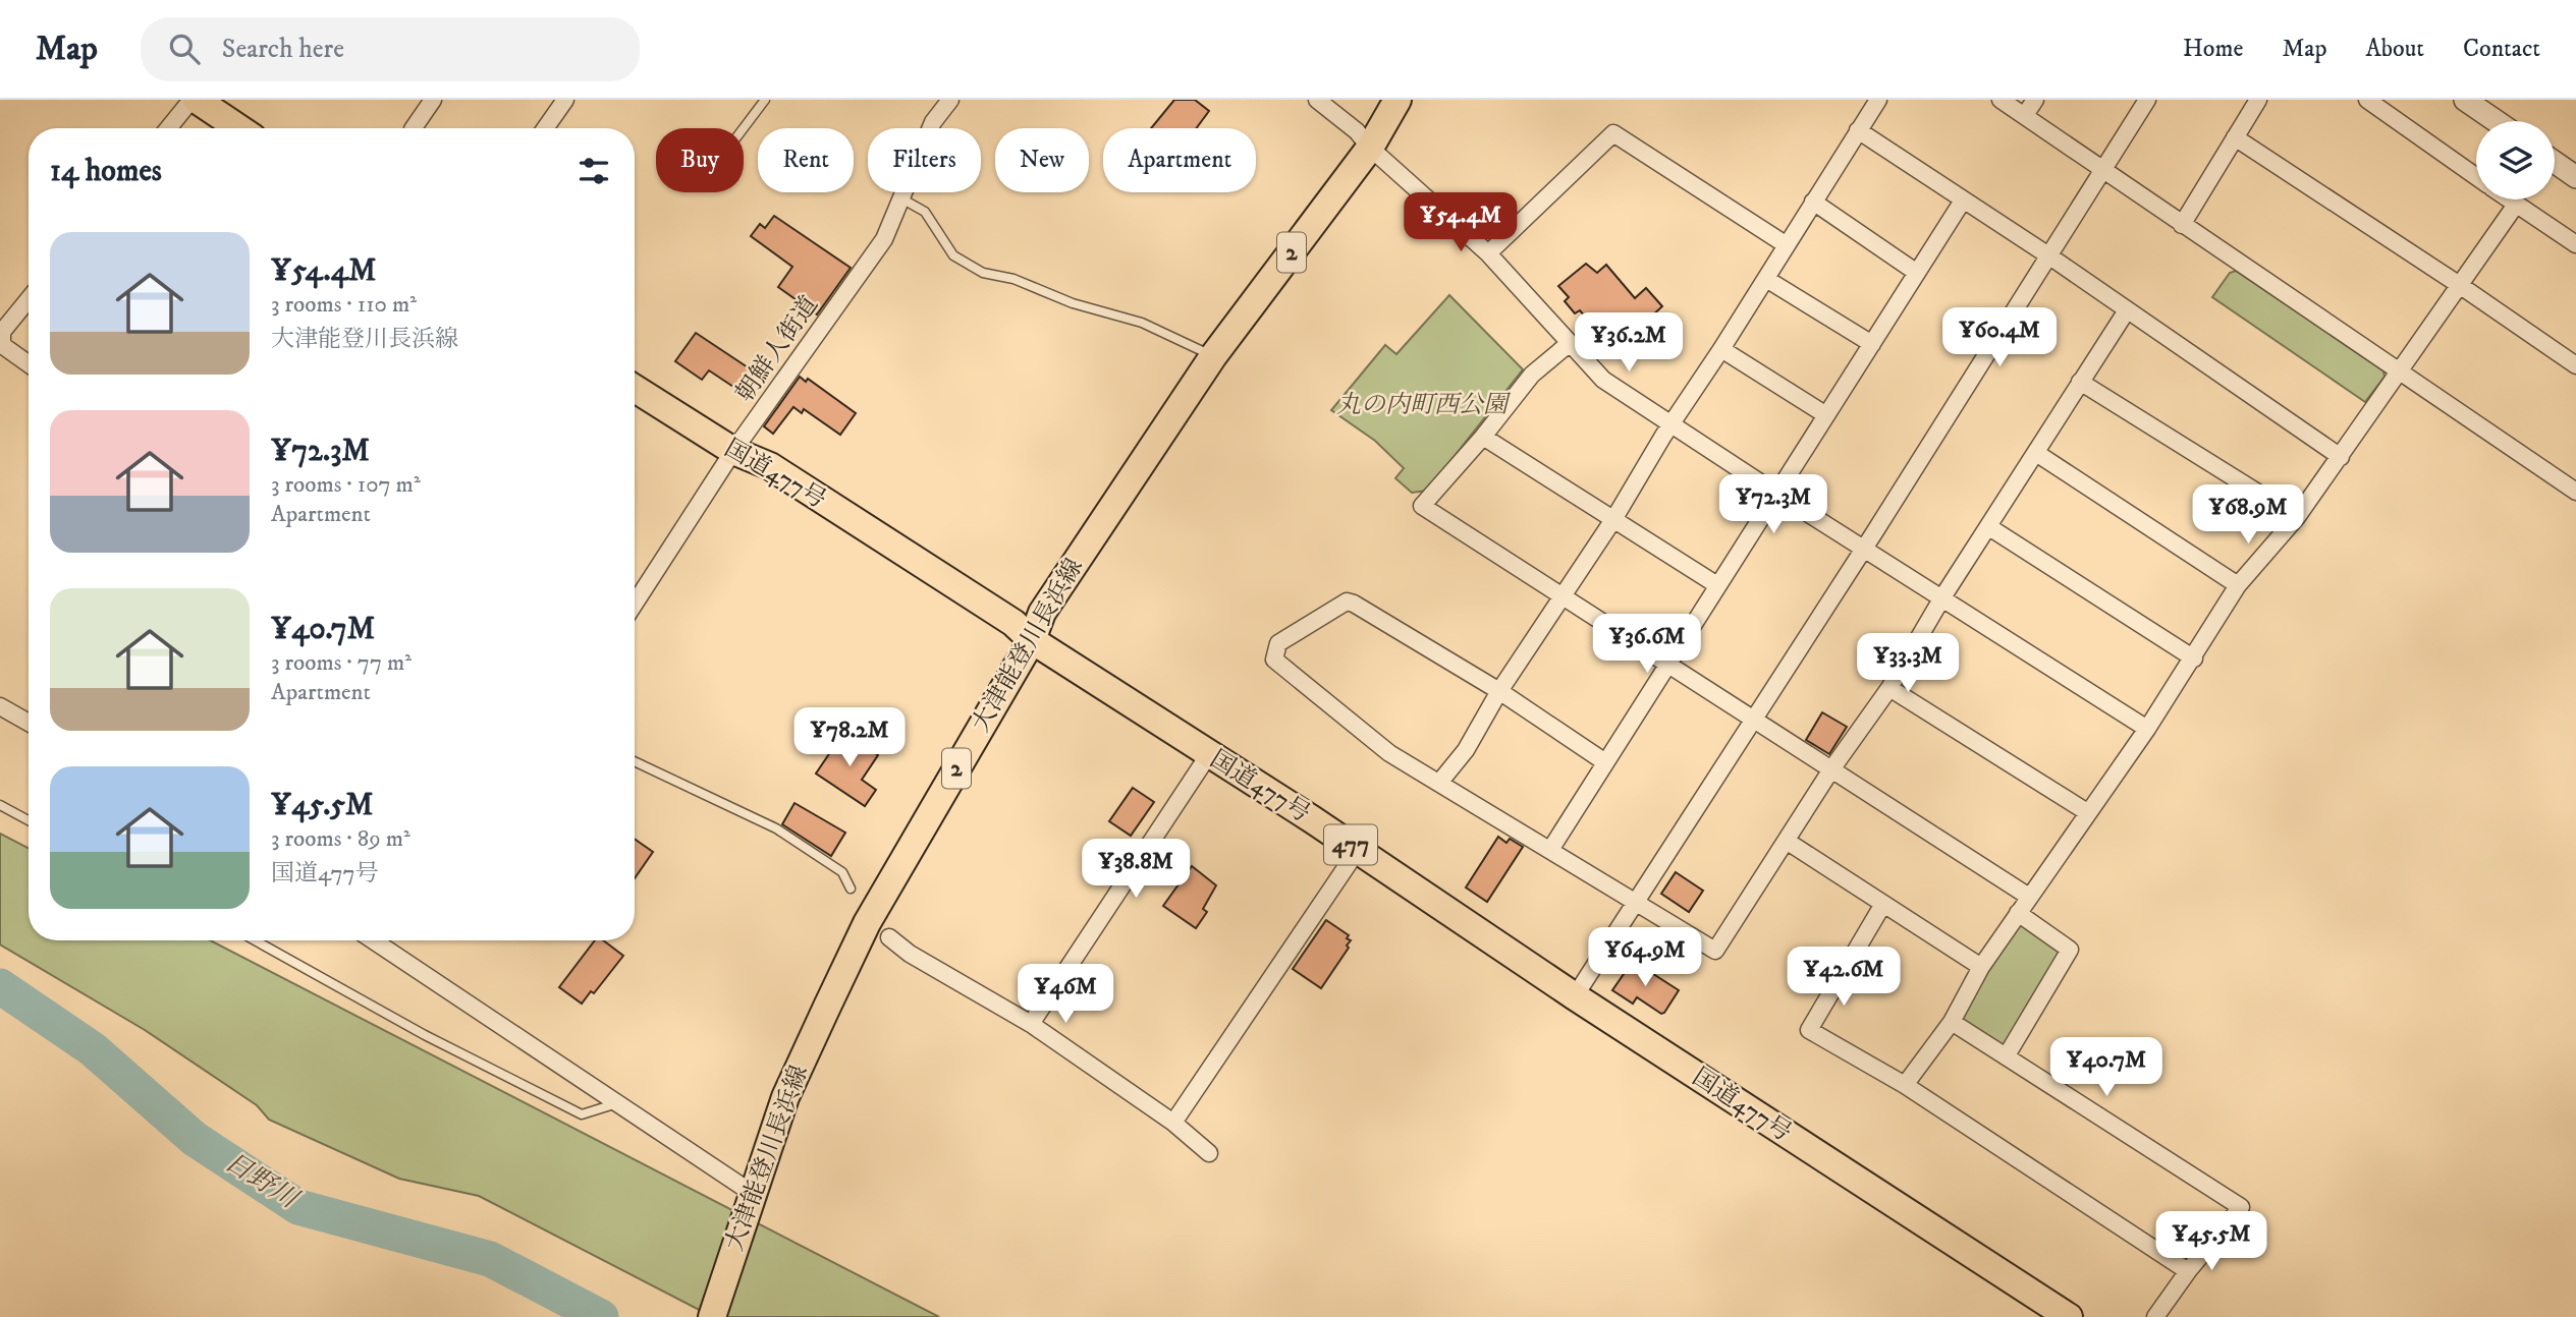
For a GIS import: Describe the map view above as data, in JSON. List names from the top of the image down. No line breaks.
{"streets":{"main road":["2","国道477号","大津能登川長浜線","477"],"street":["朝鮮人街道"]},"crossings":[["朝鮮人街道","国道477号"],["国道477号","大津能登川長浜線"]],"water":["日野川"],"parks":["丸の内町西公園"],"page":{"header":"Map","search":"Search here","nav":["Home","Map","About","Contact"],"chip":["Buy","Rent","Filters","New","Apartment"],"heading":"14 homes","price":["¥54.4M","¥60.4M","¥36.2M","¥72.3M","¥68.9M","¥36.6M","¥33.3M","¥78.2M","¥38.8M","¥64.9M","¥42.6M","¥46M","¥40.7M","¥45.5M"],"list":[{"name":"¥54.4M","note":"3 rooms · 110 m² · 大津能登川長浜線"},{"name":"¥72.3M","note":"3 rooms · 107 m² · Apartment"},{"name":"¥40.7M","note":"3 rooms · 77 m² · Apartment"},{"name":"¥45.5M","note":"3 rooms · 89 m² · 国道477号"}]}}
